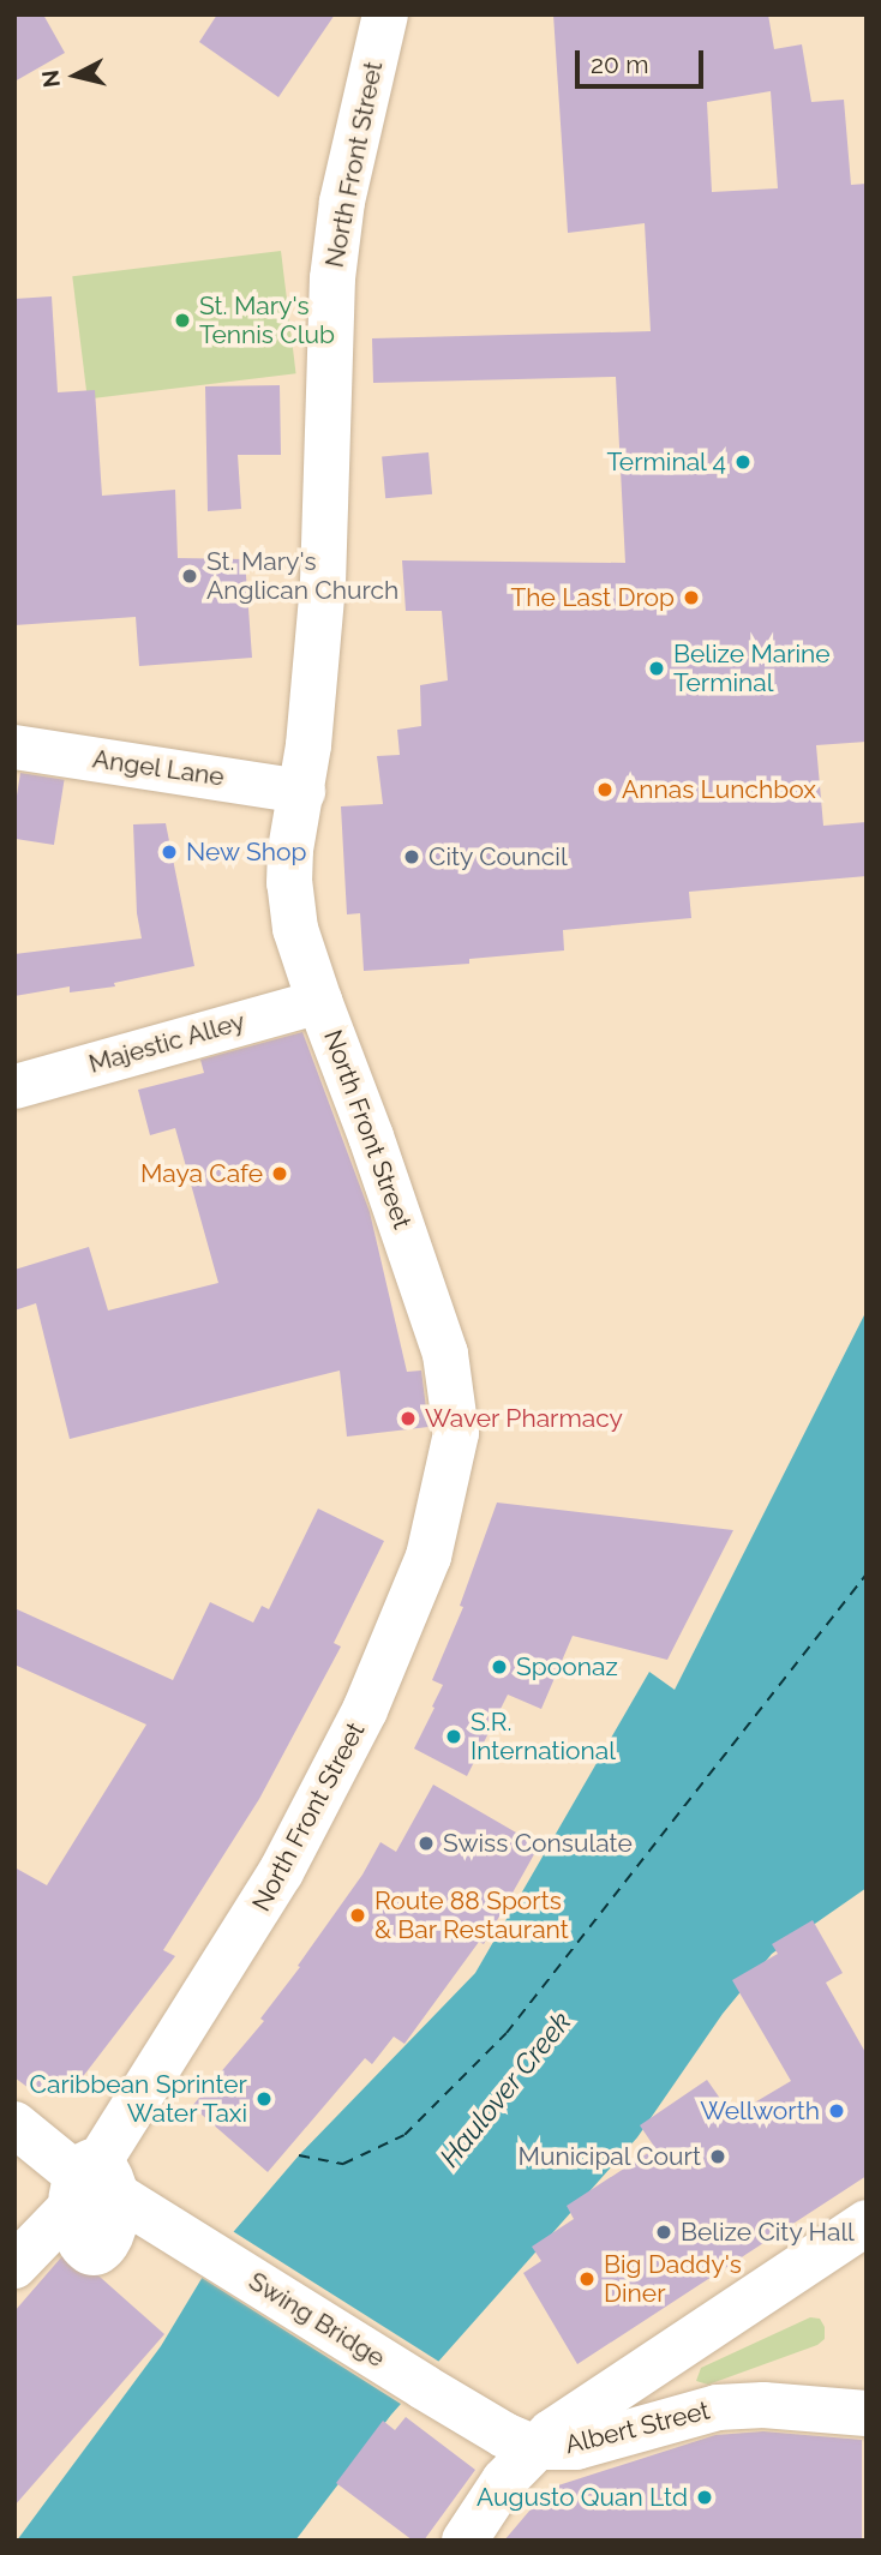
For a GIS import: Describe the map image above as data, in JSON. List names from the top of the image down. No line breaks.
{"streets":{"main road":["North Front Street","Swing Bridge","Albert Street"],"street":["Angel Lane","Majestic Alley"]},"crossings":[["North Front Street","Angel Lane"],["North Front Street","Majestic Alley"],["North Front Street","Swing Bridge"],["Swing Bridge","Albert Street"]],"water":["Haulover Creek"],"places":["St. Mary's Tennis Club","Terminal 4","St. Mary's Anglican Church","The Last Drop","Belize Marine Terminal","Annas Lunchbox","New Shop","City Council","Maya Cafe","Waver Pharmacy","Spoonaz","S.R. International","Swiss Consulate","Route 88 Sports & Bar Restaurant","Caribbean Sprinter Water Taxi","Wellworth","Municipal Court","Belize City Hall","Big Daddy's Diner","Augusto Quan Ltd"],"scale_bar":"20 m","north":"left"}
